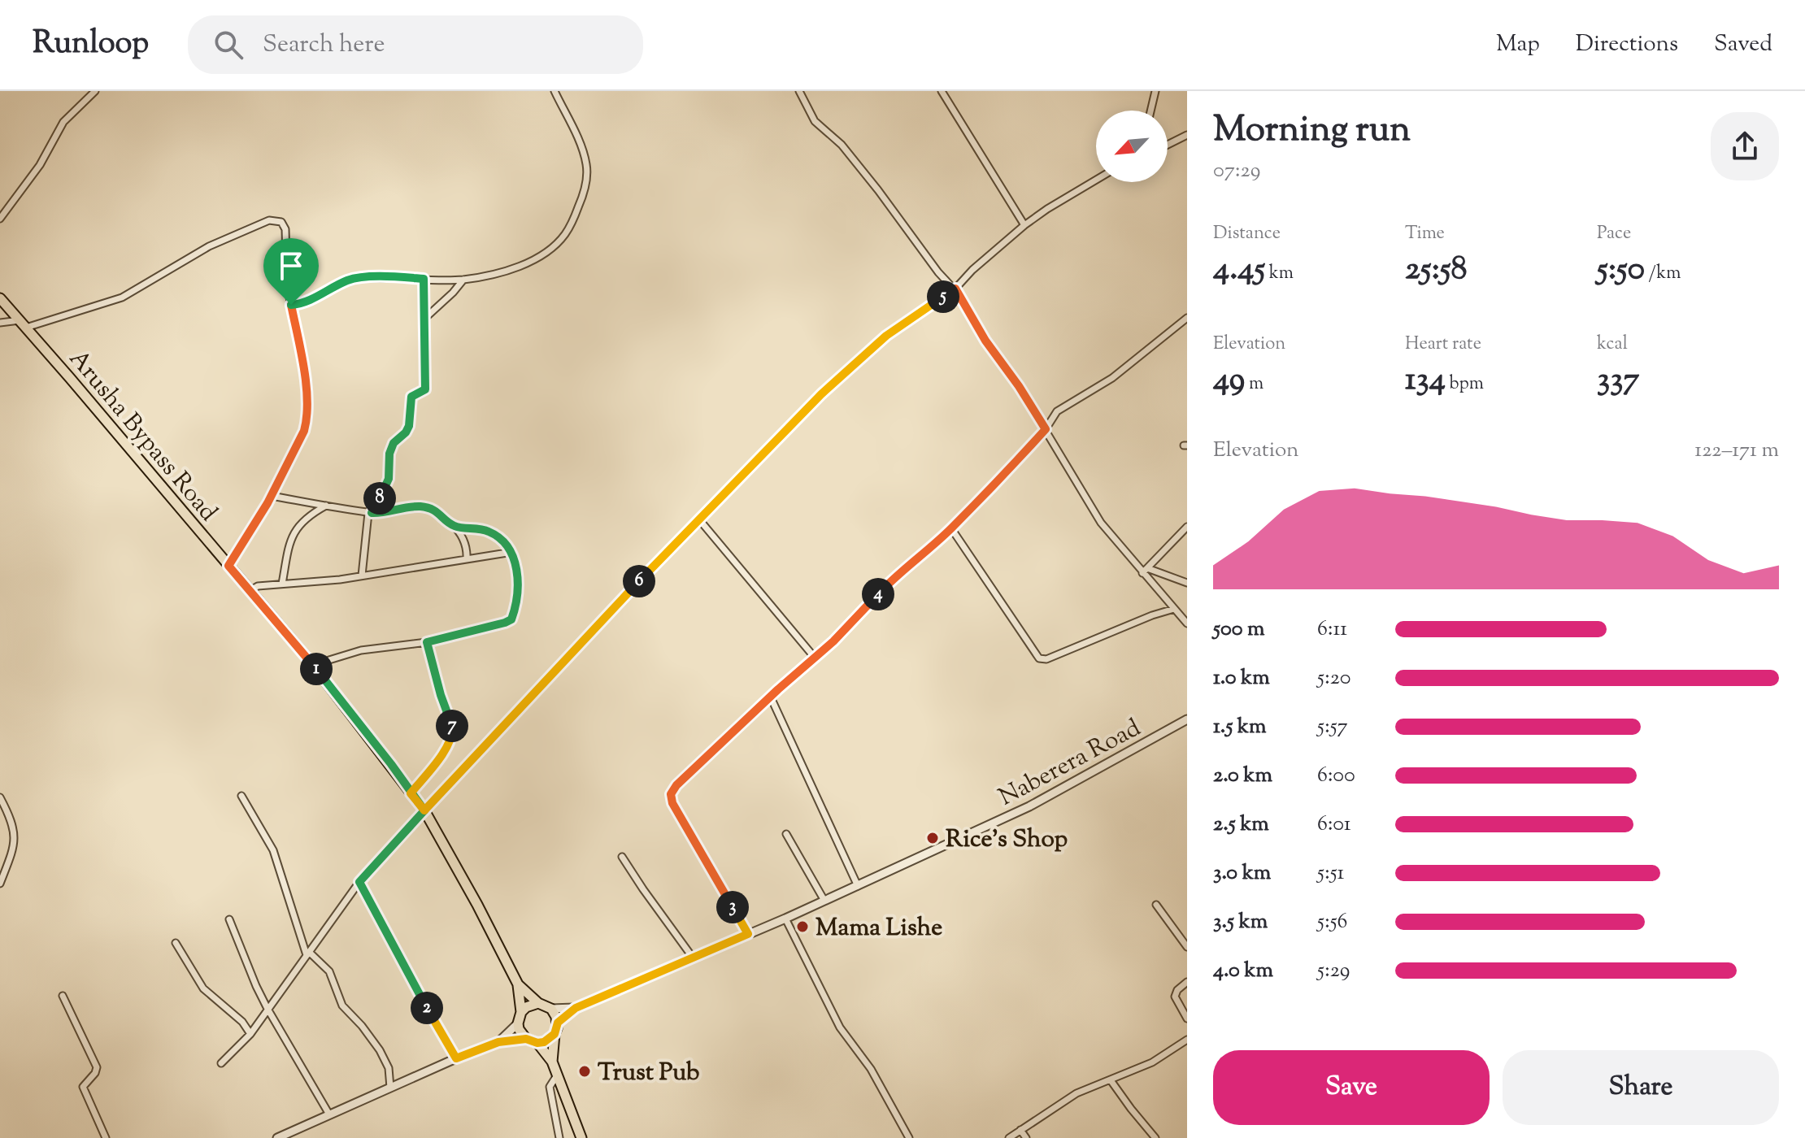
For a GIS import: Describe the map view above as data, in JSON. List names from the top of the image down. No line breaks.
{"streets":{"main road":["Arusha Bypass Road"],"street":["Naberera Road"]},"crossings":[["Arusha Bypass Road","Naberera Road"]],"places":["Rice's Shop","Mama Lishe","Trust Pub"],"north":"bottom left","page":{"header":"Runloop","search":"Search here","nav":["Map","Directions","Saved"],"heading":["Morning run","07:29"],"stats":[["Distance","4.45 km"],["Time","25:58"],["Pace","5:50 /km"],["Elevation","49 m"],["Heart rate","134 bpm"],["kcal","337"]],"pins":["5","8","6","4","1","7","3","2"],"chart":["Elevation","122–171 m"],"list":[{"name":"500 m","note":"6:11"},{"name":"1.0 km","note":"5:20"},{"name":"1.5 km","note":"5:57"},{"name":"2.0 km","note":"6:00"},{"name":"2.5 km","note":"6:01"},{"name":"3.0 km","note":"5:51"},{"name":"3.5 km","note":"5:56"},{"name":"4.0 km","note":"5:29"}],"buttons":["Save","Share"]}}
